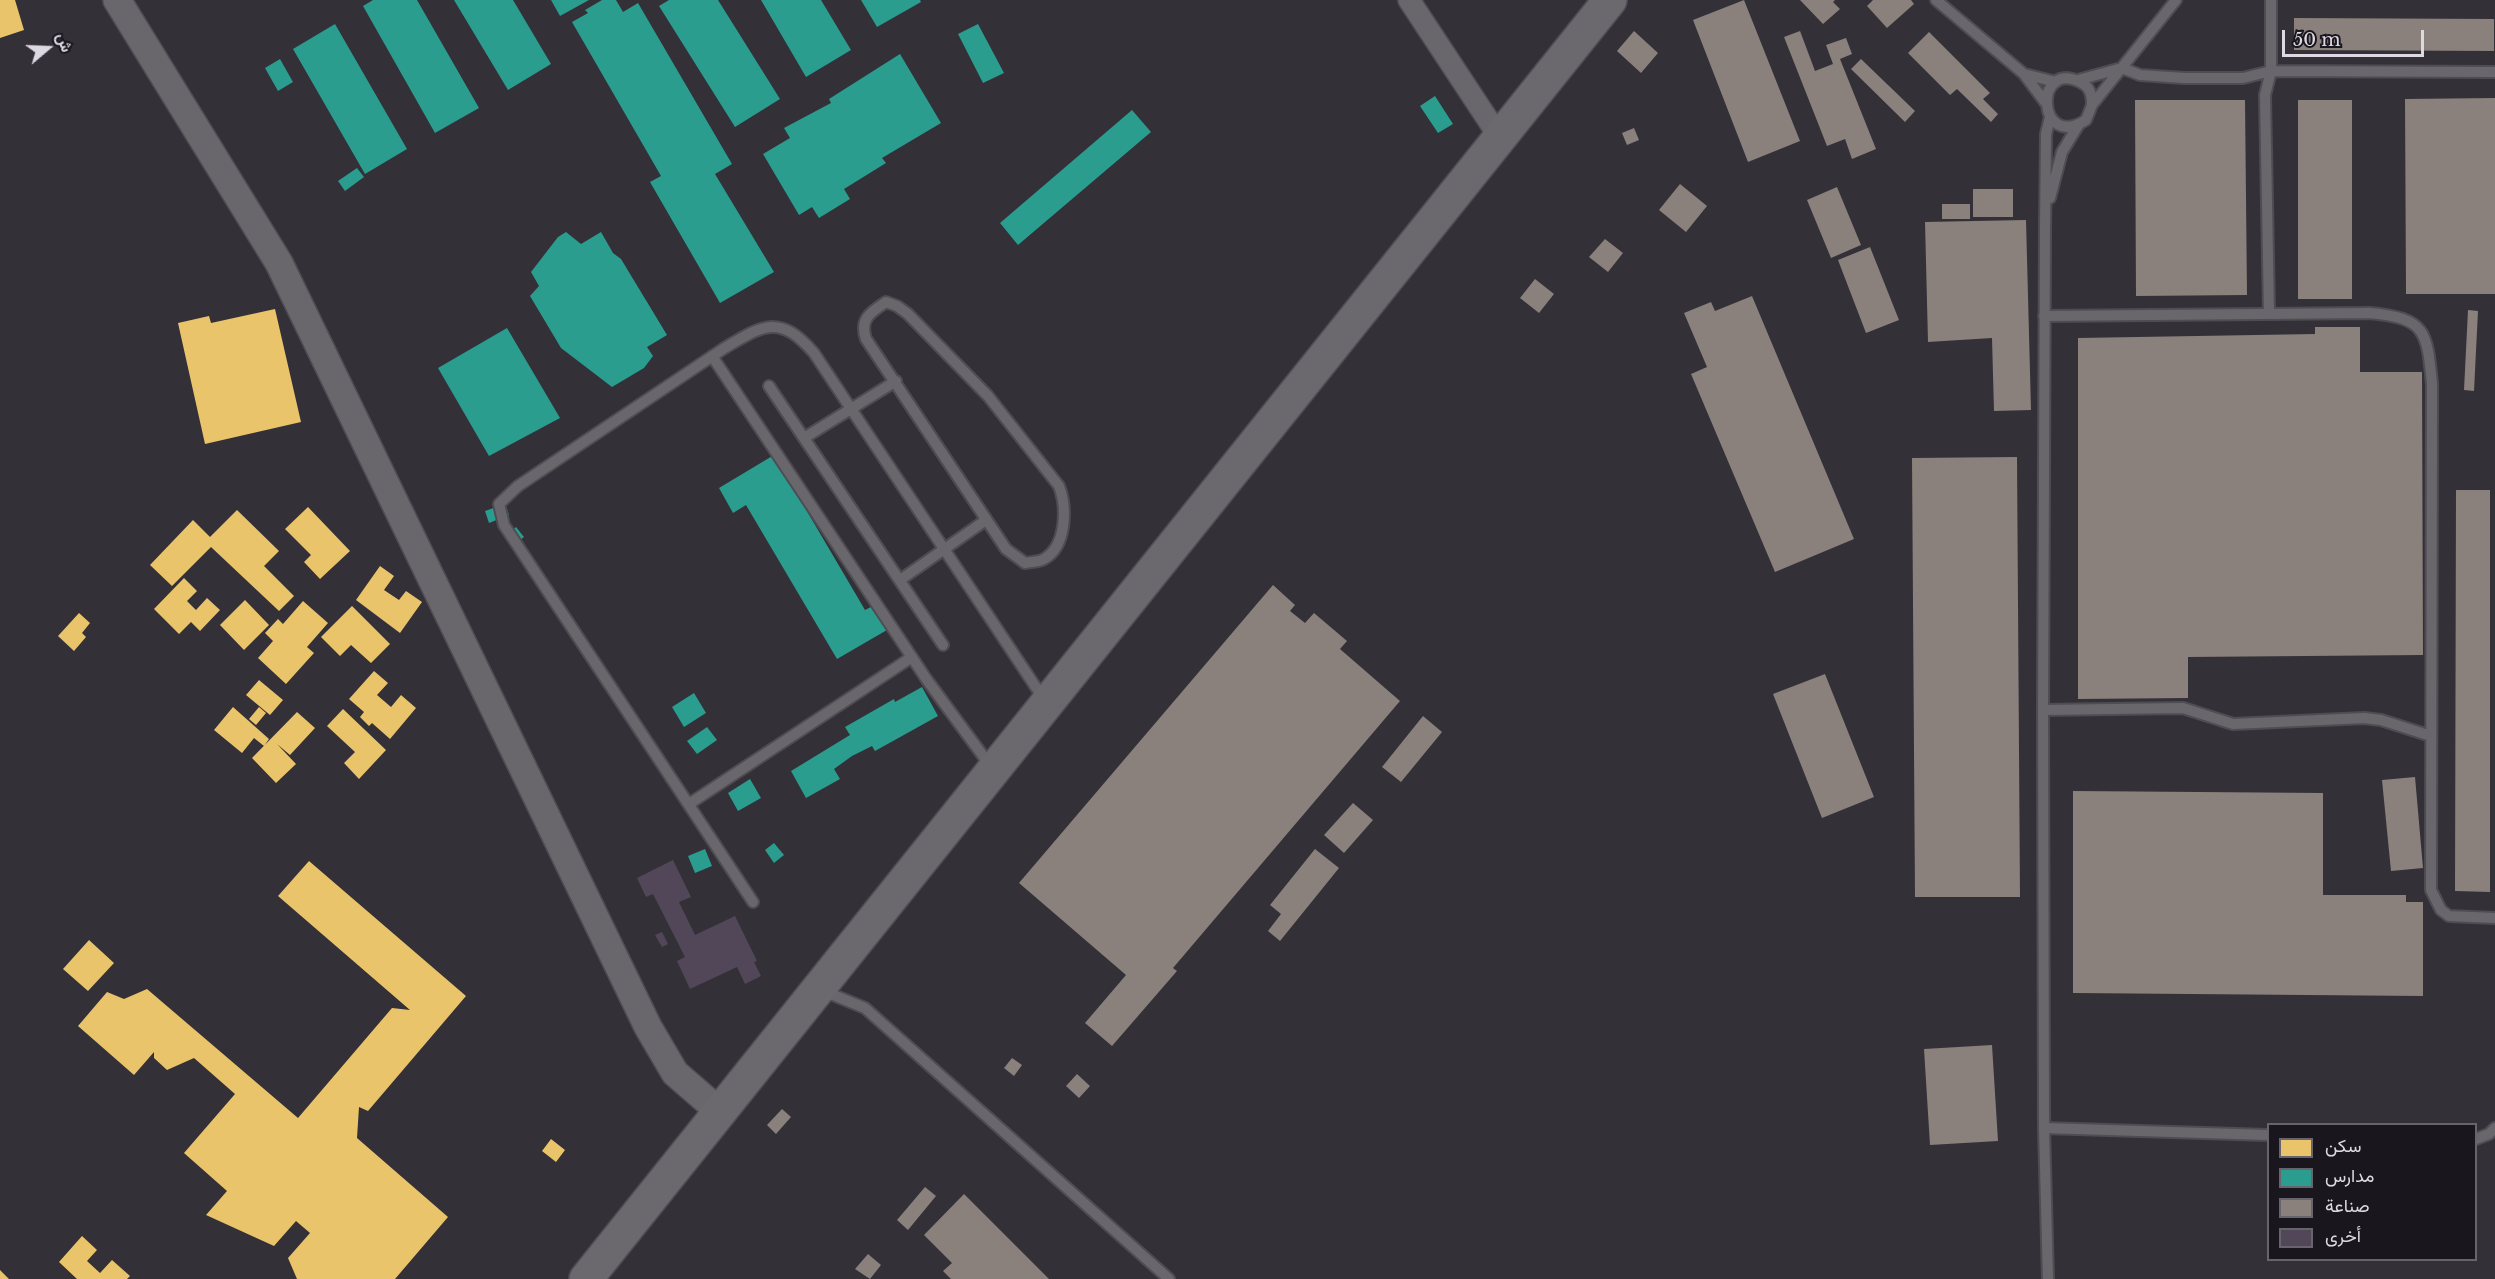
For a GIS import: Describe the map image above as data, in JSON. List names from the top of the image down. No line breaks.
{"legend":["سكن","مدارس","صناعة","أخرى"],"scale_bar":"50 m","north":"right"}
